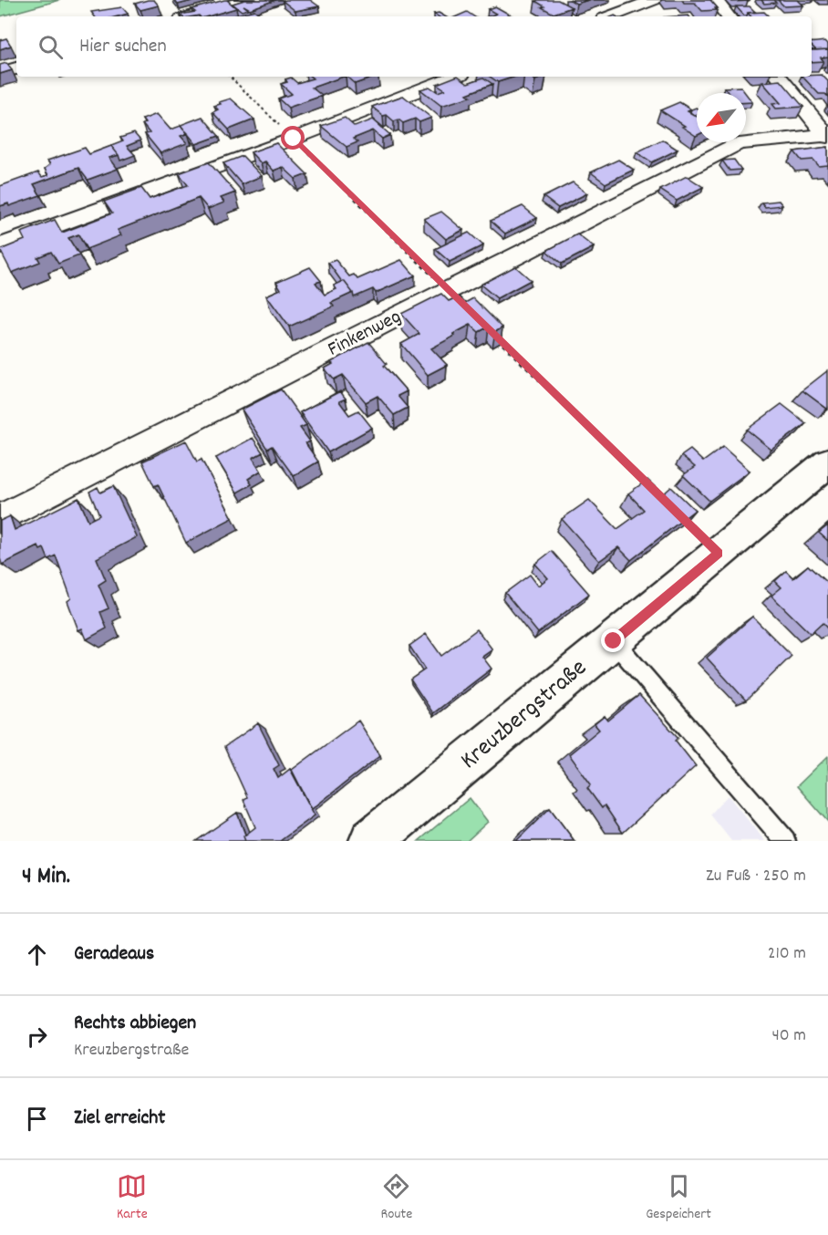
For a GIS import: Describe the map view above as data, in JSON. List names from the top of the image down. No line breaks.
{"streets":{"street":["Finkenweg","Kreuzbergstraße"]},"north":"bottom left","page":{"search":"Hier suchen","heading":["4 Min.","Zu Fuß · 250 m"],"list":[["Geradeaus","210 m"],["Rechts abbiegen","Kreuzbergstraße","40 m"],"Ziel erreicht"],"nav":["Karte","Route","Gespeichert"]}}
